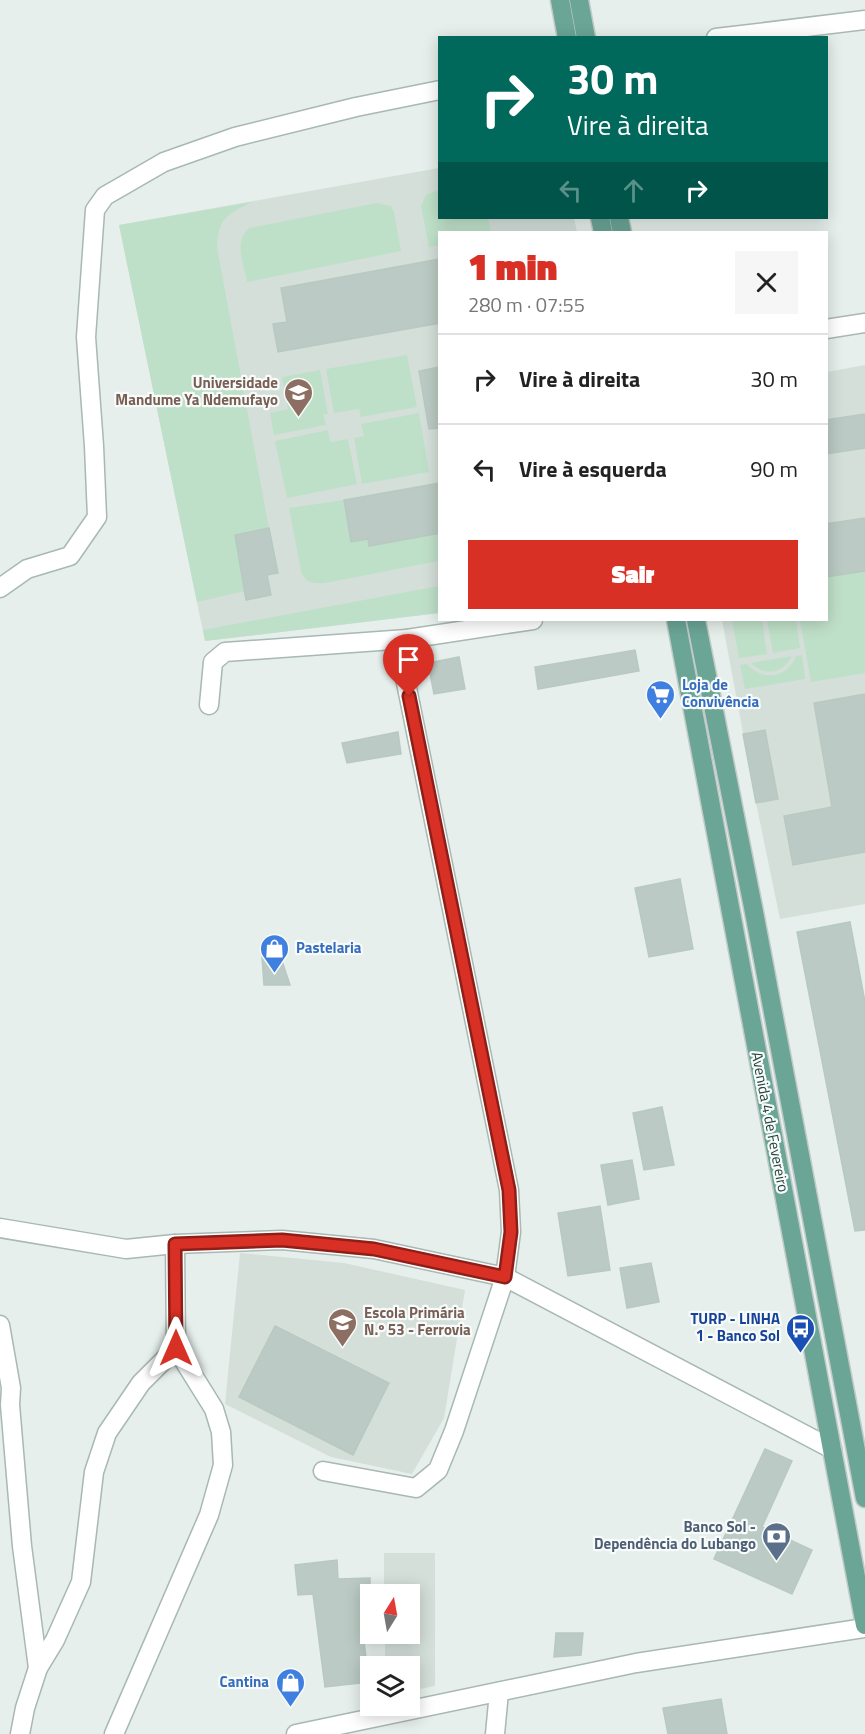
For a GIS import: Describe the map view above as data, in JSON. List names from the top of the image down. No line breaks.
{"streets":{"main road":["Avenida 4 de Fevereiro"]},"places":{"school or university":["Universidade Mandume Ya Ndemufayo","Escola Primária N.º 53 - Ferrovia"],"supermarket":["Loja de Convivência"],"shop":["Pastelaria","Cantina"],"bus stop":["TURP - LINHA 1 - Banco Sol"],"bank":["Banco Sol - Dependência do Lubango"]},"north":"top","page":{"turn":["30 m","Vire à direita"],"heading":["1 min","280 m · 07:55"],"list":[{"name":"Vire à direita","value":"30 m"},{"name":"Vire à esquerda","value":"90 m"}],"buttons":"Sair"}}
